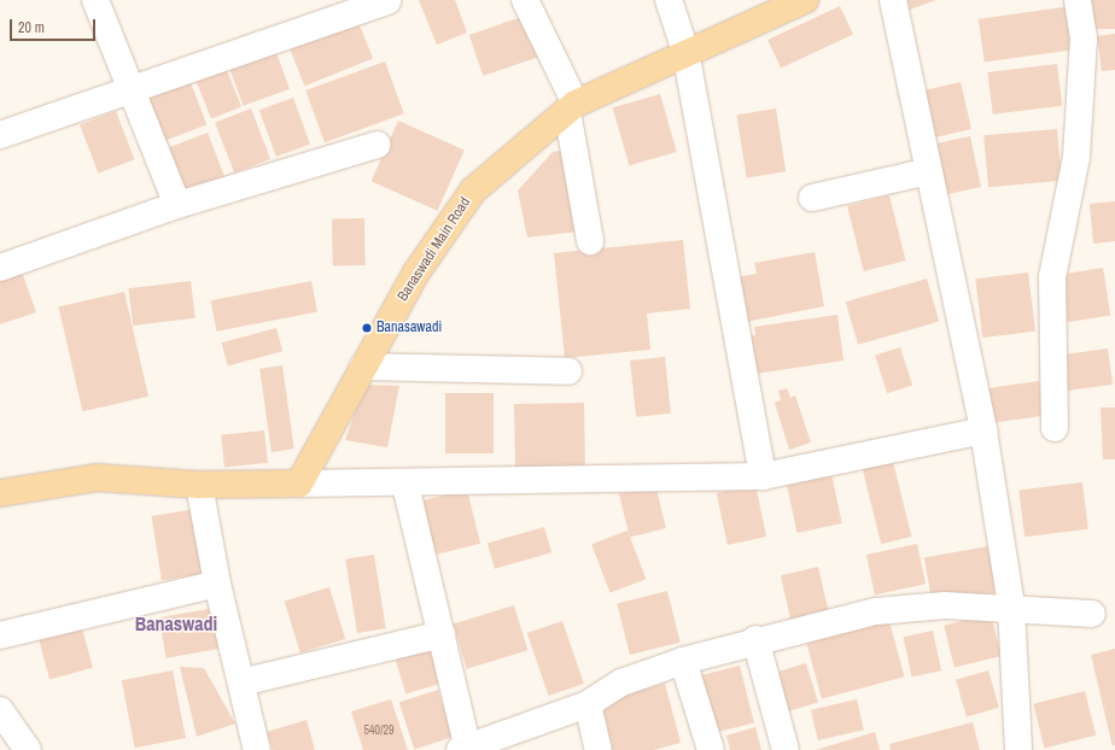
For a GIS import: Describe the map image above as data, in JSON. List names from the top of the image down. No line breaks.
{"streets":{"main road":["Banaswadi Main Road"]},"districts":["Banaswadi"],"places":["Banasawadi"],"house_numbers":["540/29"],"scale_bar":"20 m"}
